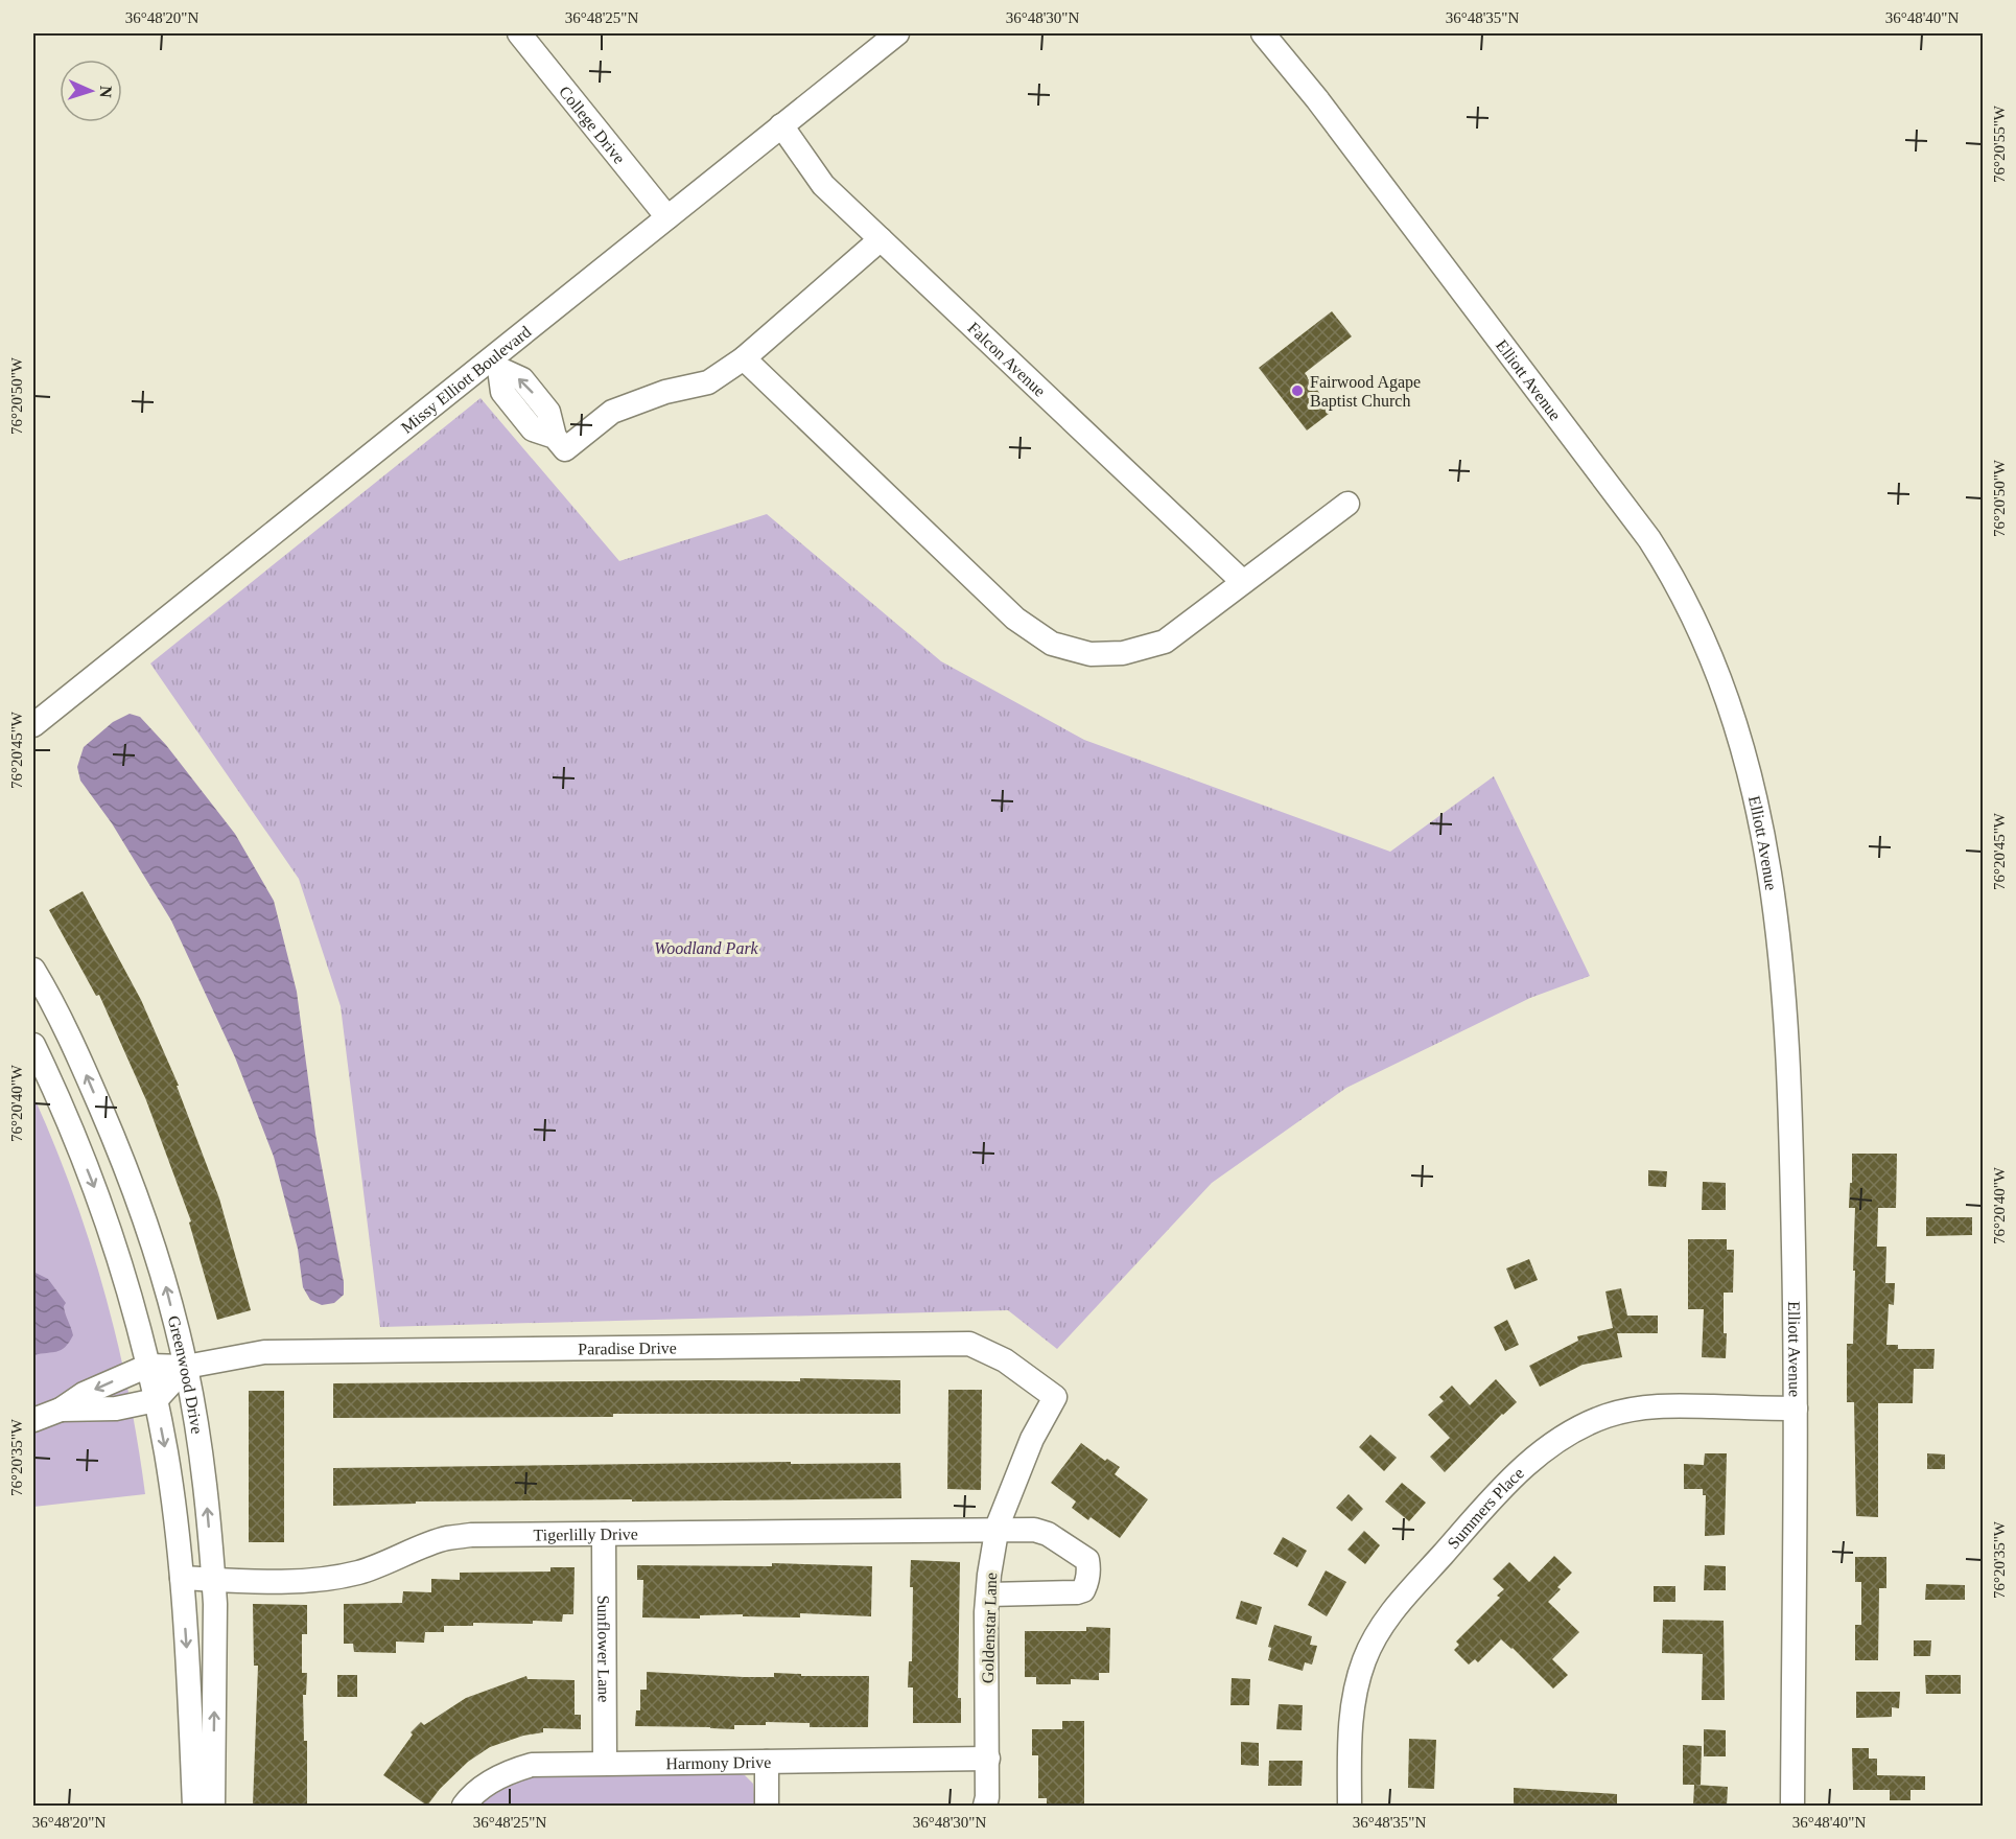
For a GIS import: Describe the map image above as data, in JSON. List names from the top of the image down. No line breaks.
{"streets":{"street":["College Drive","Falcon Avenue","Missy Elliott Boulevard","Elliott Avenue","Paradise Drive","Greenwood Drive","Summers Place","Tigerlilly Drive","Goldenstar Lane","Sunflower Lane","Harmony Drive"]},"crossings":[["College Drive","Missy Elliott Boulevard"],["Falcon Avenue","Missy Elliott Boulevard"],["Elliott Avenue","Summers Place"],["Paradise Drive","Greenwood Drive"],["Paradise Drive","Goldenstar Lane"],["Greenwood Drive","Tigerlilly Drive"],["Tigerlilly Drive","Goldenstar Lane"],["Tigerlilly Drive","Sunflower Lane"],["Goldenstar Lane","Harmony Drive"],["Sunflower Lane","Harmony Drive"]],"parks":["Woodland Park"],"places":["Fairwood Agape Baptist Church"],"north":"right","coordinates":["36°48'20\"N","36°48'25\"N","36°48'30\"N","36°48'35\"N","36°48'40\"N","76°20'55\"W","76°20'50\"W","76°20'45\"W","76°20'40\"W","76°20'35\"W"]}
